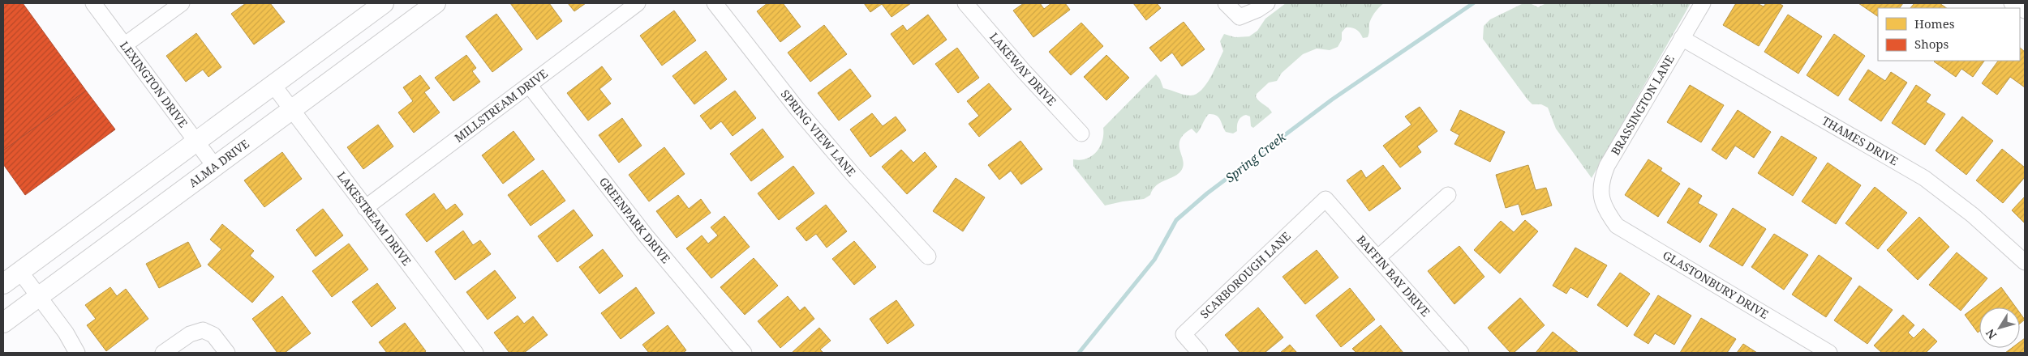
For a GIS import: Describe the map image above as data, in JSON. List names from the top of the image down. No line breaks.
{"streets":{"main road":["ALMA DRIVE"],"street":["LAKEWAY DRIVE","LEXINGTON DRIVE","MILLSTREAM DRIVE","BRASSINGTON LANE","SPRING VIEW LANE","THAMES DRIVE","LAKESTREAM DRIVE","GREENPARK DRIVE","SCARBOROUGH LANE","BAFFIN BAY DRIVE","GLASTONBURY DRIVE"]},"crossings":[["LEXINGTON DRIVE","ALMA DRIVE"],["MILLSTREAM DRIVE","LAKESTREAM DRIVE"],["MILLSTREAM DRIVE","GREENPARK DRIVE"],["BRASSINGTON LANE","THAMES DRIVE"],["BRASSINGTON LANE","GLASTONBURY DRIVE"],["ALMA DRIVE","LAKESTREAM DRIVE"],["SCARBOROUGH LANE","BAFFIN BAY DRIVE"]],"water":["Spring Creek"],"legend":["Homes","Shops"],"north":"bottom left"}
